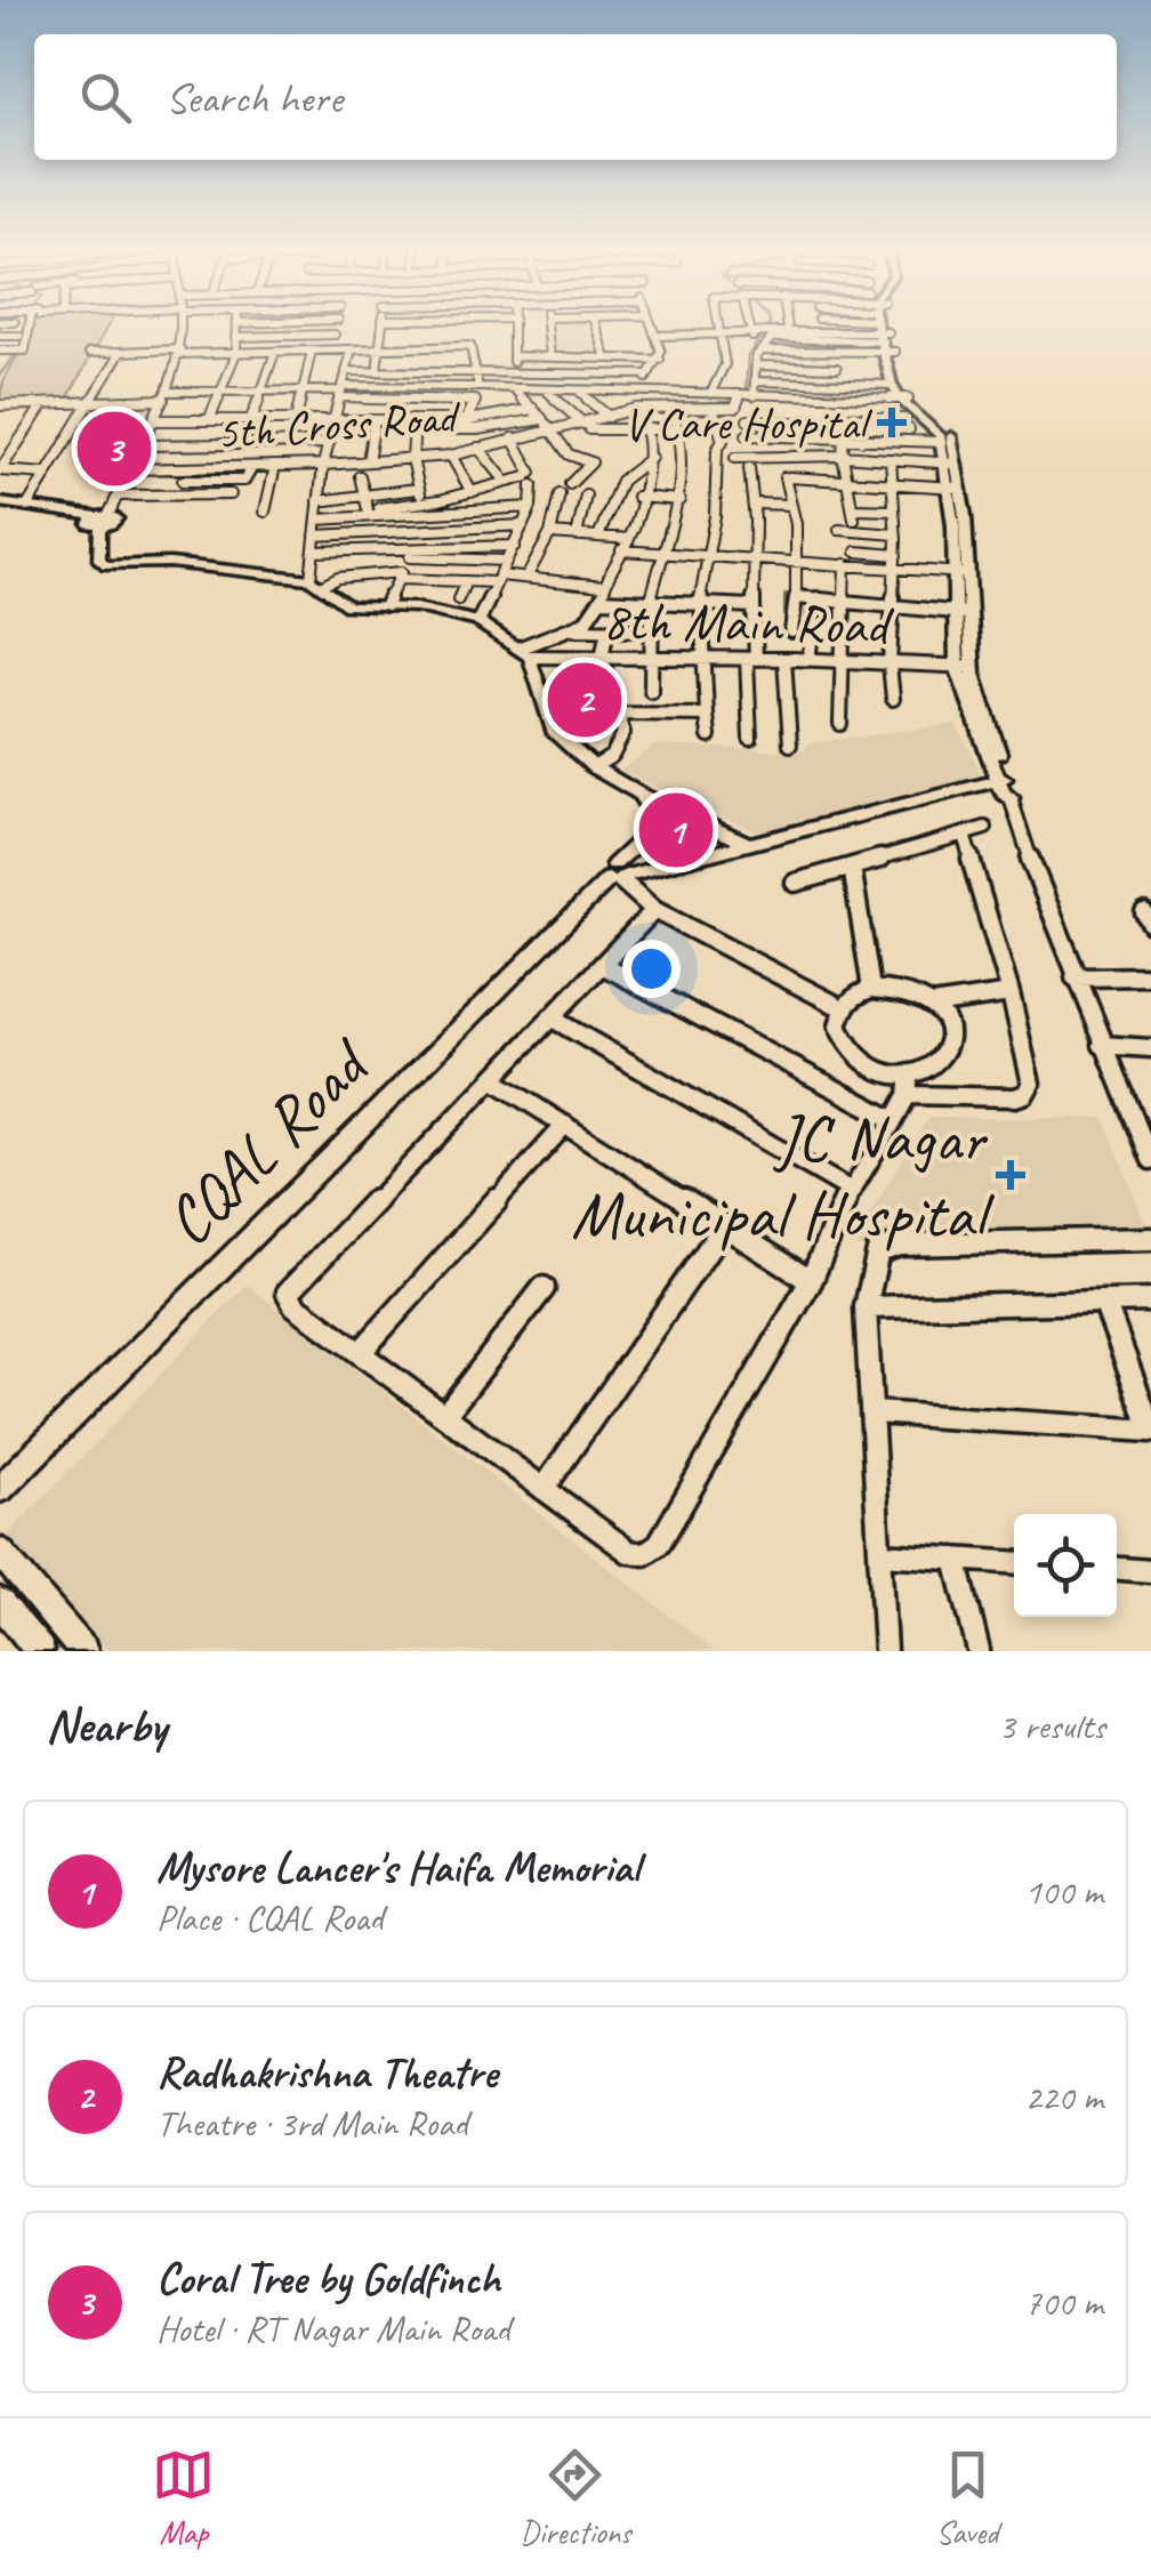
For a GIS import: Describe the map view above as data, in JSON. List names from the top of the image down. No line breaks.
{"streets":{"main road":["CQAL Road"],"street":["5th Cross Road","8th Main Road"]},"places":{"health":["V Care Hospital","JC Nagar Municipal Hospital"]},"page":{"search":"Search here","pins":["3","2","1"],"heading":["Nearby","3 results"],"list":[{"mark":"1","name":"Mysore Lancer's Haifa Memorial","note":"Place · CQAL Road","value":"100 m"},{"mark":"2","name":"Radhakrishna Theatre","note":"Theatre · 3rd Main Road","value":"220 m"},{"mark":"3","name":"Coral Tree by Goldfinch","note":"Hotel · RT Nagar Main Road","value":"700 m"}],"nav":["Map","Directions","Saved"]}}
